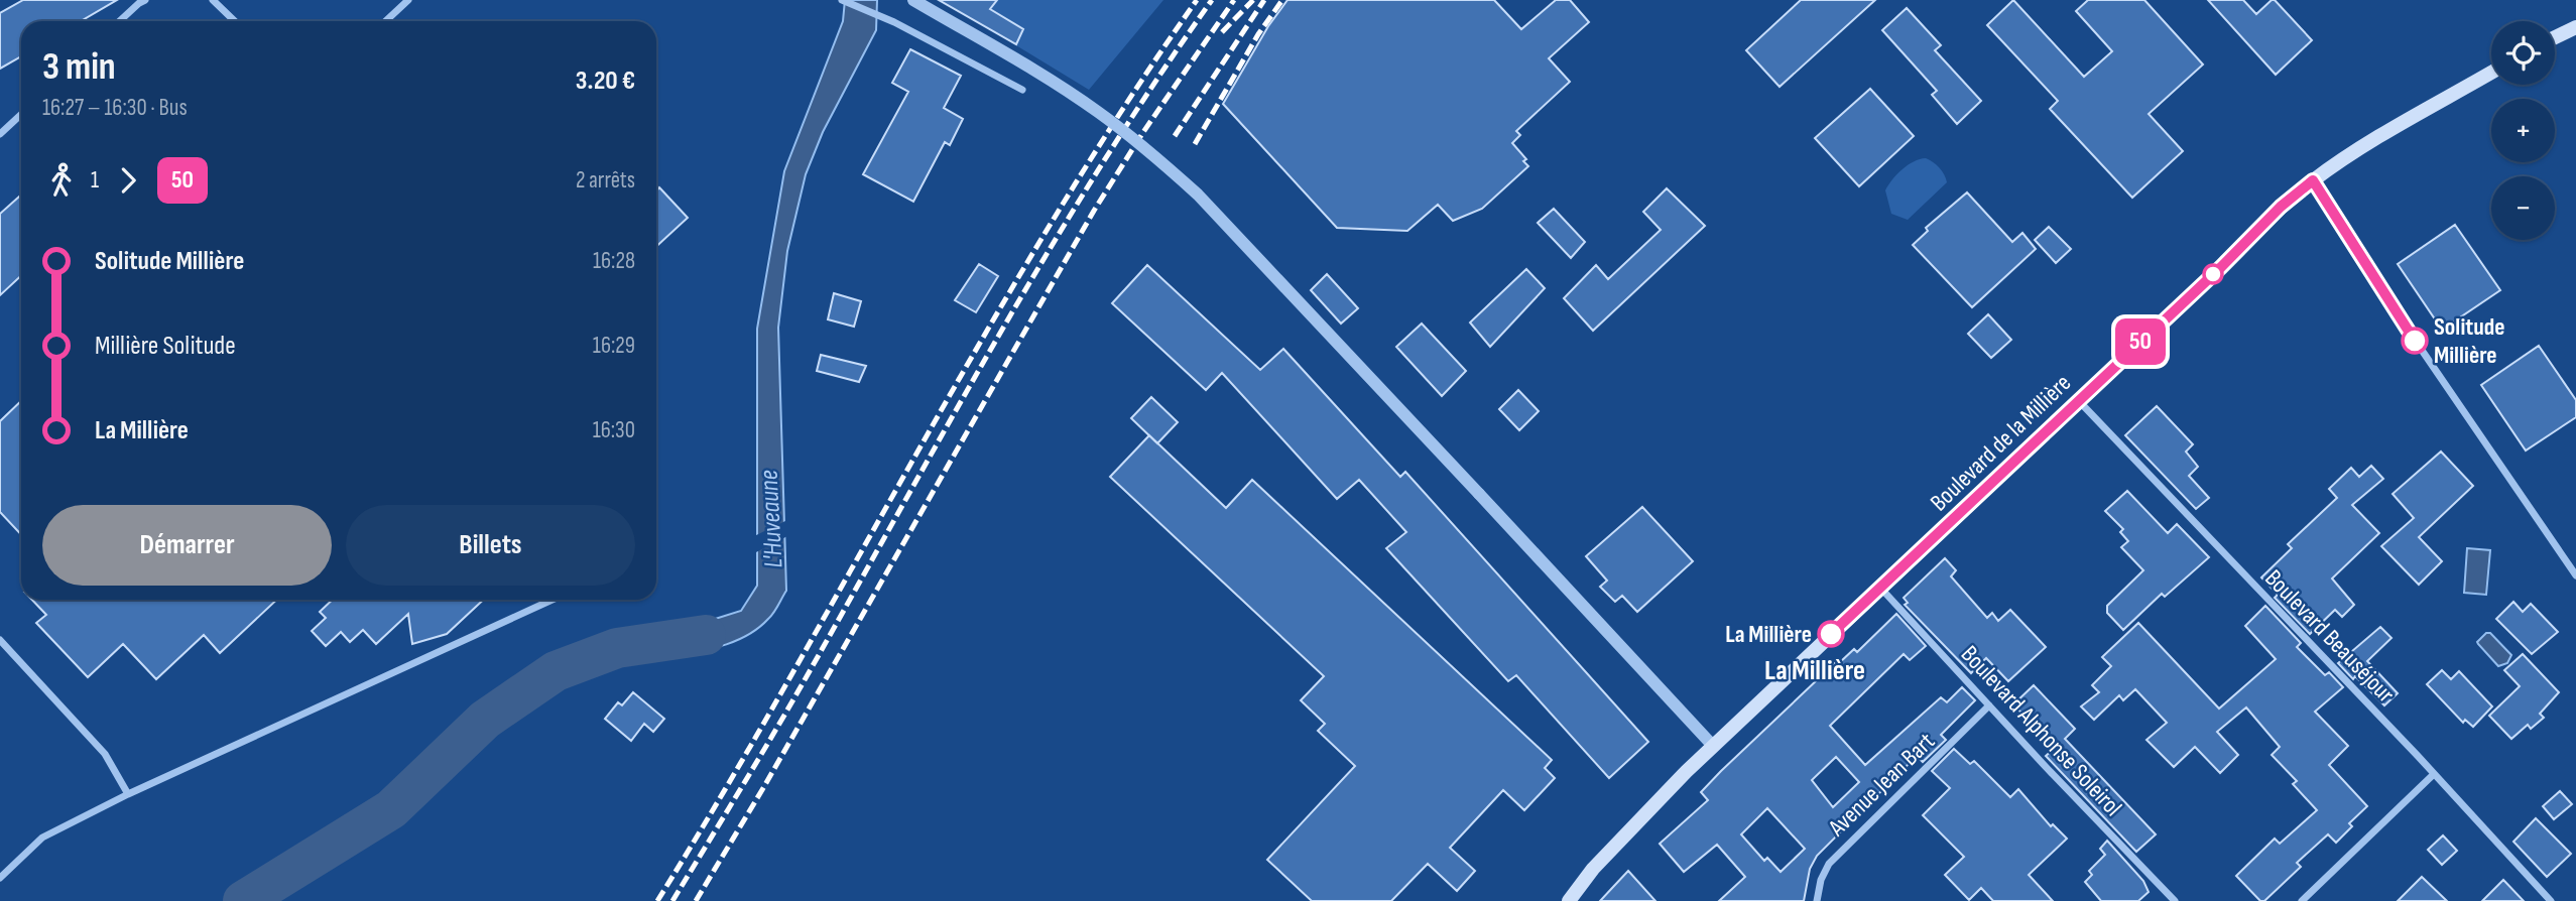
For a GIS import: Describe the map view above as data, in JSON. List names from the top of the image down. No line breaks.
{"streets":{"main road":["Boulevard de la Millière"],"street":["Boulevard Beauséjour","Boulevard Alphonse Soleirol","Avenue Jean Bart"]},"crossings":[["Boulevard de la Millière","Boulevard Beauséjour"],["Boulevard de la Millière","Boulevard Alphonse Soleirol"],["Boulevard Alphonse Soleirol","Avenue Jean Bart"]],"districts":["La Millière"],"water":["L'Huveaune"],"places":["Solitude Millière","La Millière"],"lines":["bus line 50"],"page":{"on_map":"50","map_buttons":["+","−"],"heading":["3 min","16:27 – 16:30 · Bus","3.20 €"],"legs":["1","50","2 arrêts"],"list":[{"name":"Solitude Millière","value":"16:28"},{"name":"Millière Solitude","value":"16:29"},{"name":"La Millière","value":"16:30"}],"buttons":["Démarrer","Billets"]}}
